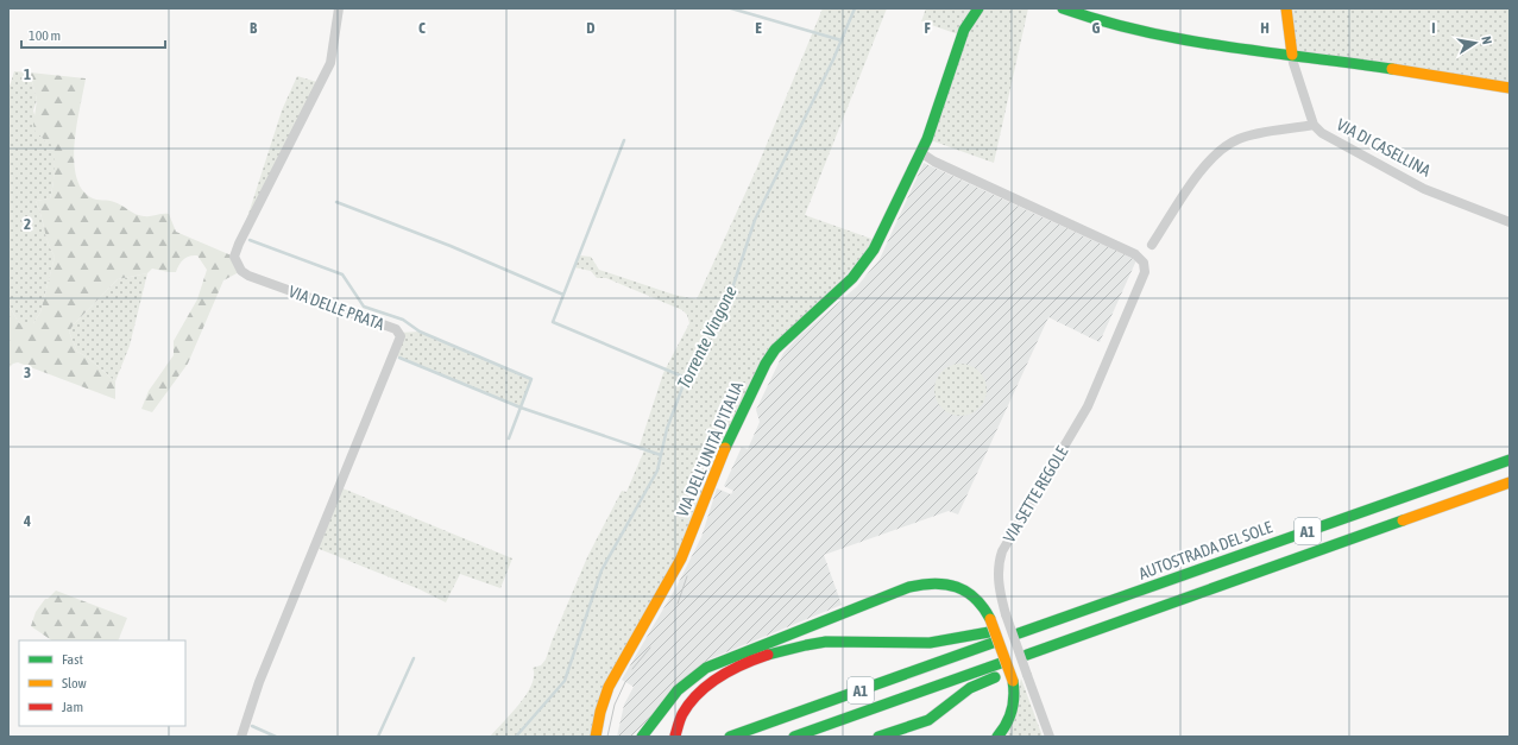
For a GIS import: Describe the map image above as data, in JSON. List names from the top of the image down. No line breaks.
{"streets":{"main road":["VIA DI CASELLINA","VIA DELL'UNITÀ D'ITALIA","A1","AUTOSTRADA DEL SOLE"],"street":["VIA DELLE PRATA","VIA SETTE REGOLE"]},"crossings":[["VIA DELL'UNITÀ D'ITALIA","VIA SETTE REGOLE"]],"water":["Torrente Vingone"],"legend":["Fast","Slow","Jam"],"scale_bar":"100 m","north":"right","grid":{"columns":["B","C","D","E","F","G","H","I"],"rows":["1","2","3","4"]}}
